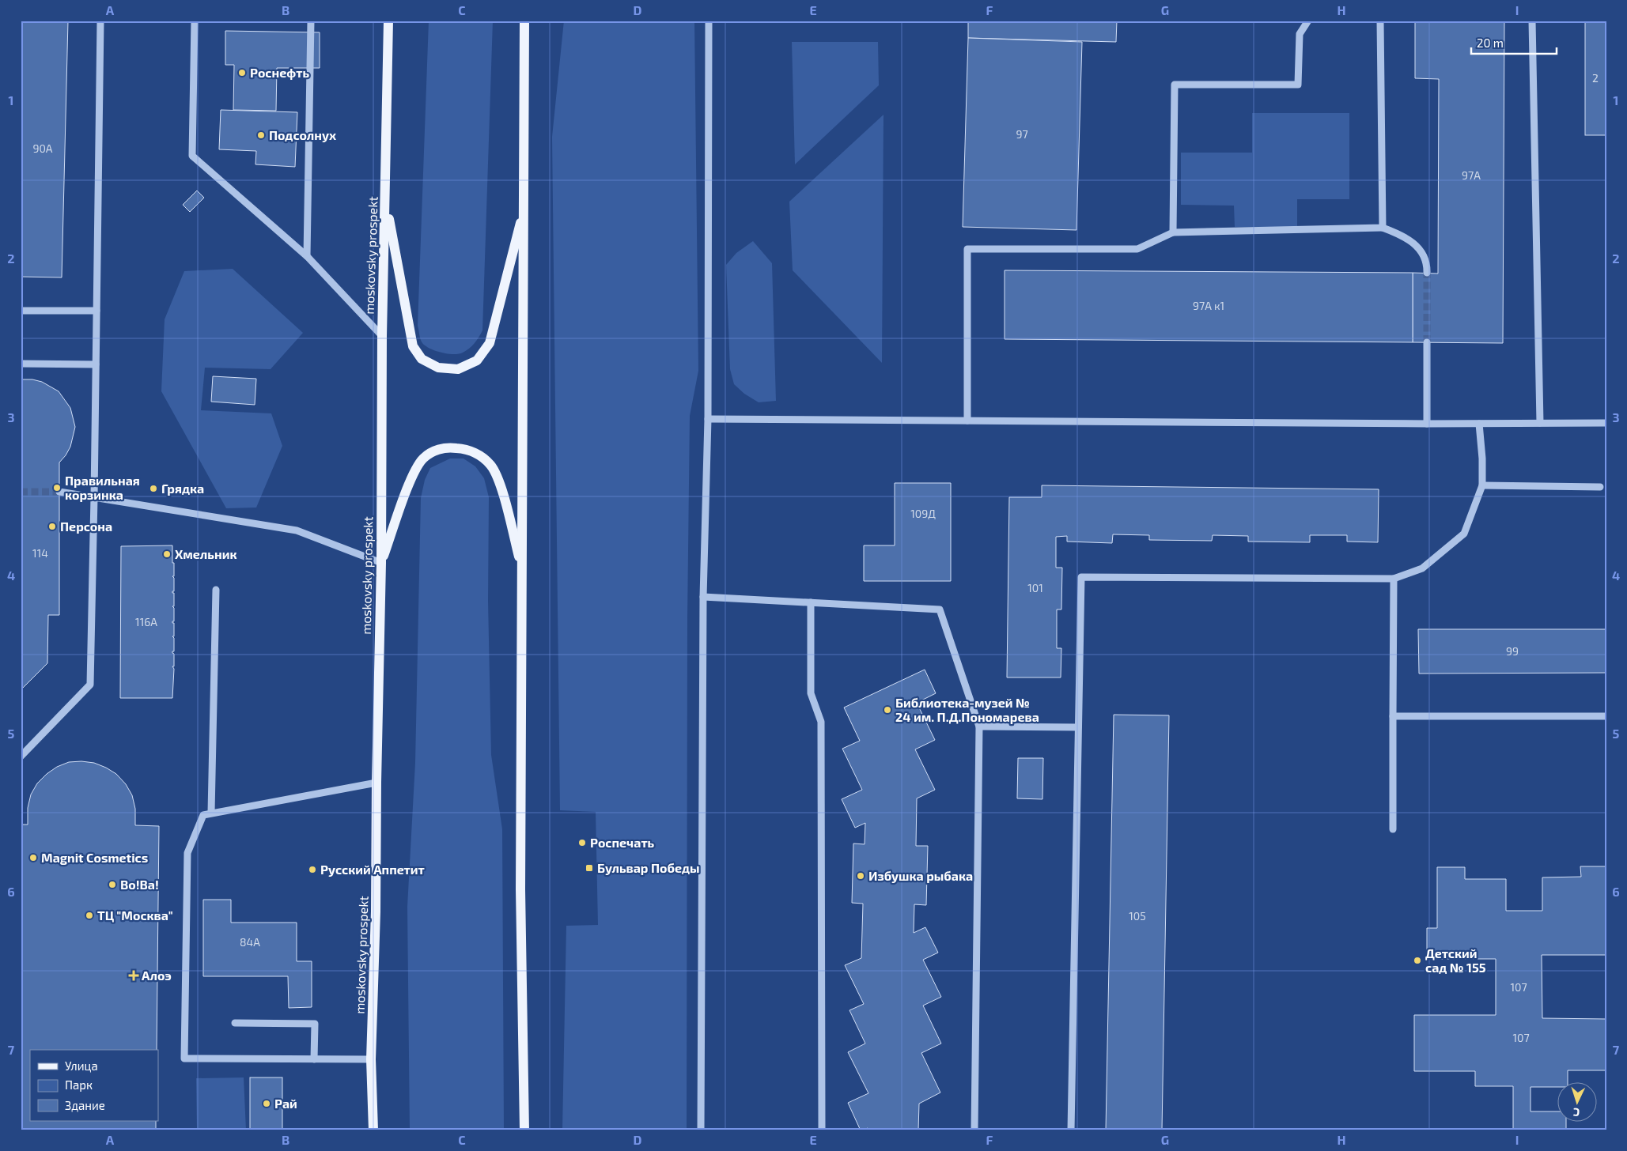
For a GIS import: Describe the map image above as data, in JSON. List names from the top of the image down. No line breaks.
{"streets":{"main road":["moskovsky prospekt"]},"places":{"other":["Роснефть","Подсолнух","Правильная корзинка","Грядка","Персона","Хмельник","Библиотека-музей № 24 им. П.Д.Пономарева","Роспечать","Magnit Cosmetics","Русский Аппетит","Избушка рыбака","Во!Ва!","ТЦ \"Москва\"","Детский сад № 155","Рай"],"transit":["Бульвар Победы"],"health":["Алоэ"]},"house_numbers":["2","97","90А","97А","97А к1","109Д","114","101","116А","99","105","84А","107","107"],"legend":["Улица","Парк","Здание"],"scale_bar":"20 m","north":"bottom","grid":{"columns":["A","B","C","D","E","F","G","H","I"],"rows":["1","2","3","4","5","6","7"]}}
